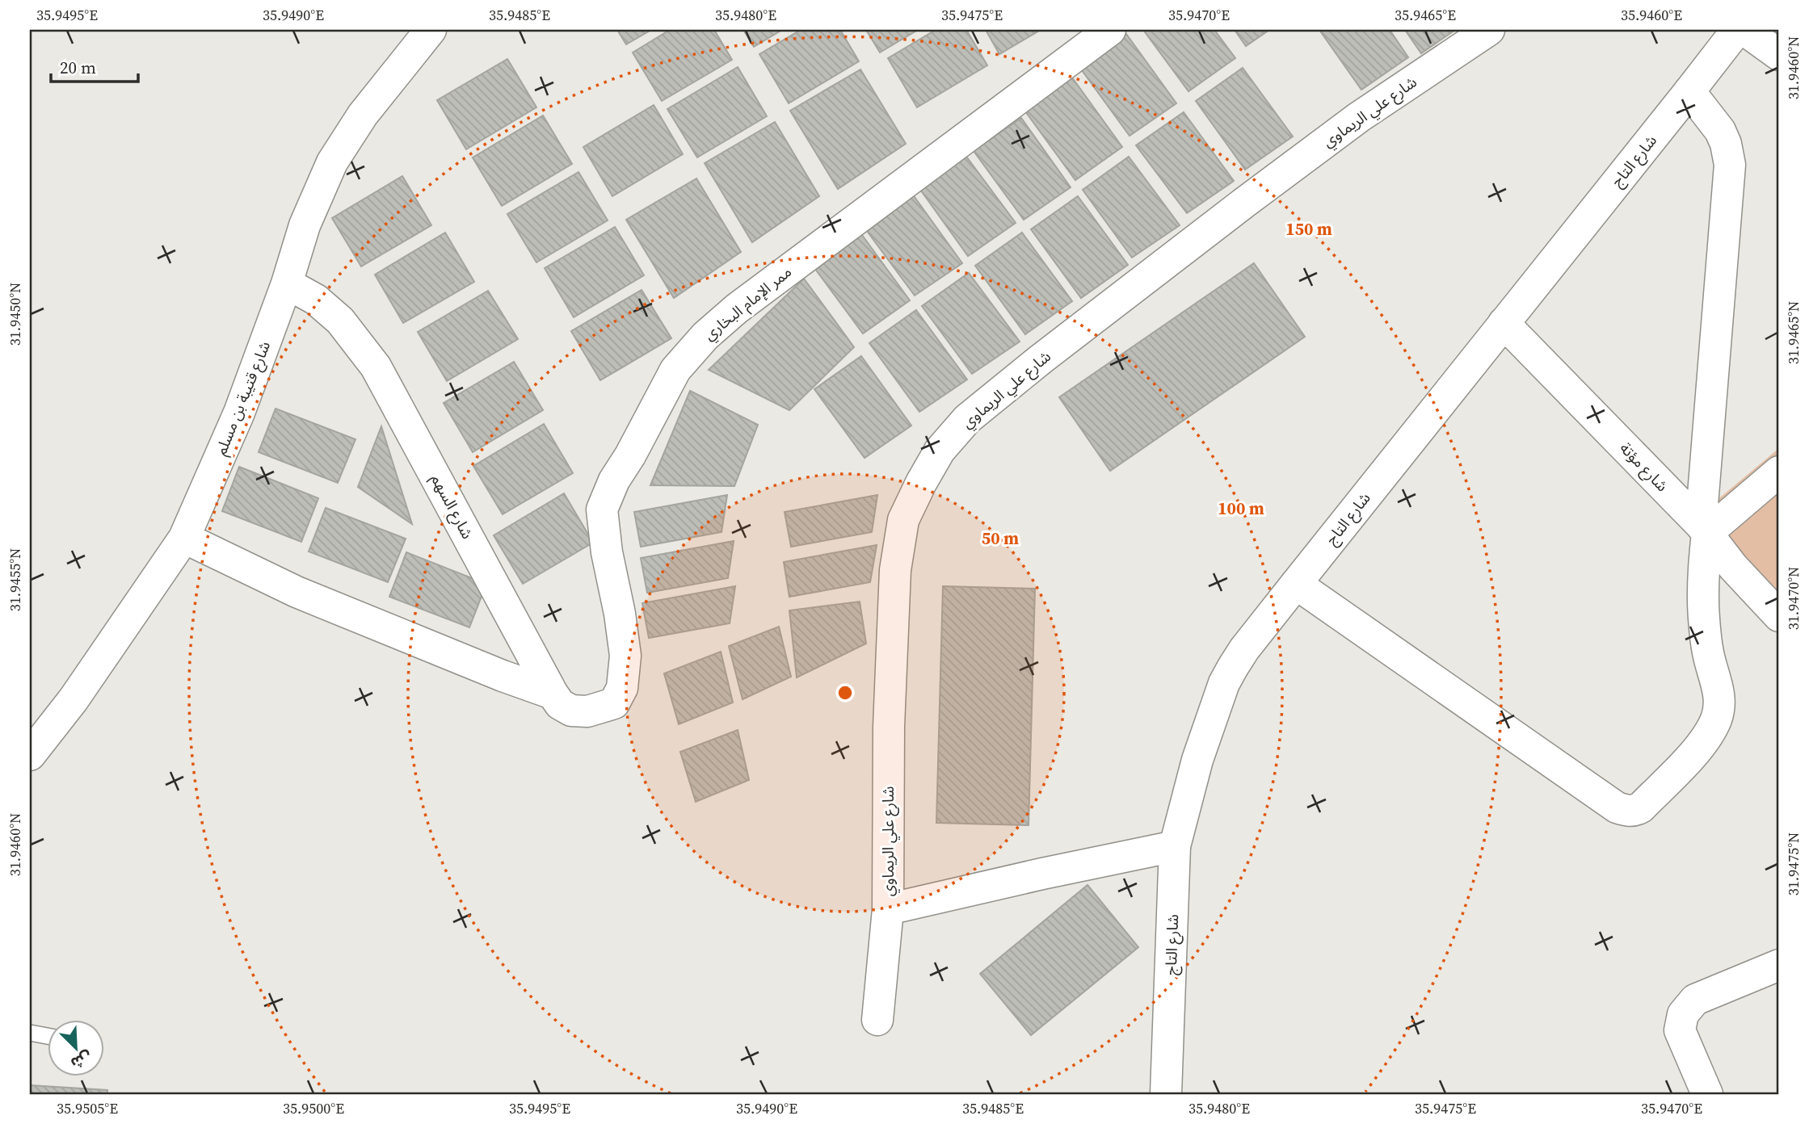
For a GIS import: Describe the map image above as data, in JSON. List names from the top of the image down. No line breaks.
{"streets":{"street":["شارع علي الريماوي","شارع التاج","ممر الإمام البخاري","شارع قتيبة بن مسلم","شارع مؤتة","شارع السهم"]},"crossings":[["شارع التاج","شارع مؤتة"],["ممر الإمام البخاري","شارع السهم"],["شارع قتيبة بن مسلم","شارع السهم"]],"scale_bar":"20 m","north":"bottom right","coordinates":["35.9495°E","35.9490°E","35.9485°E","35.9480°E","35.9475°E","35.9470°E","35.9465°E","35.9460°E","31.9460°N","31.9450°N","31.9465°N","31.9455°N","31.9470°N","31.9475°N","35.9505°E","35.9500°E"],"rings":["150 m","100 m","50 m"]}
